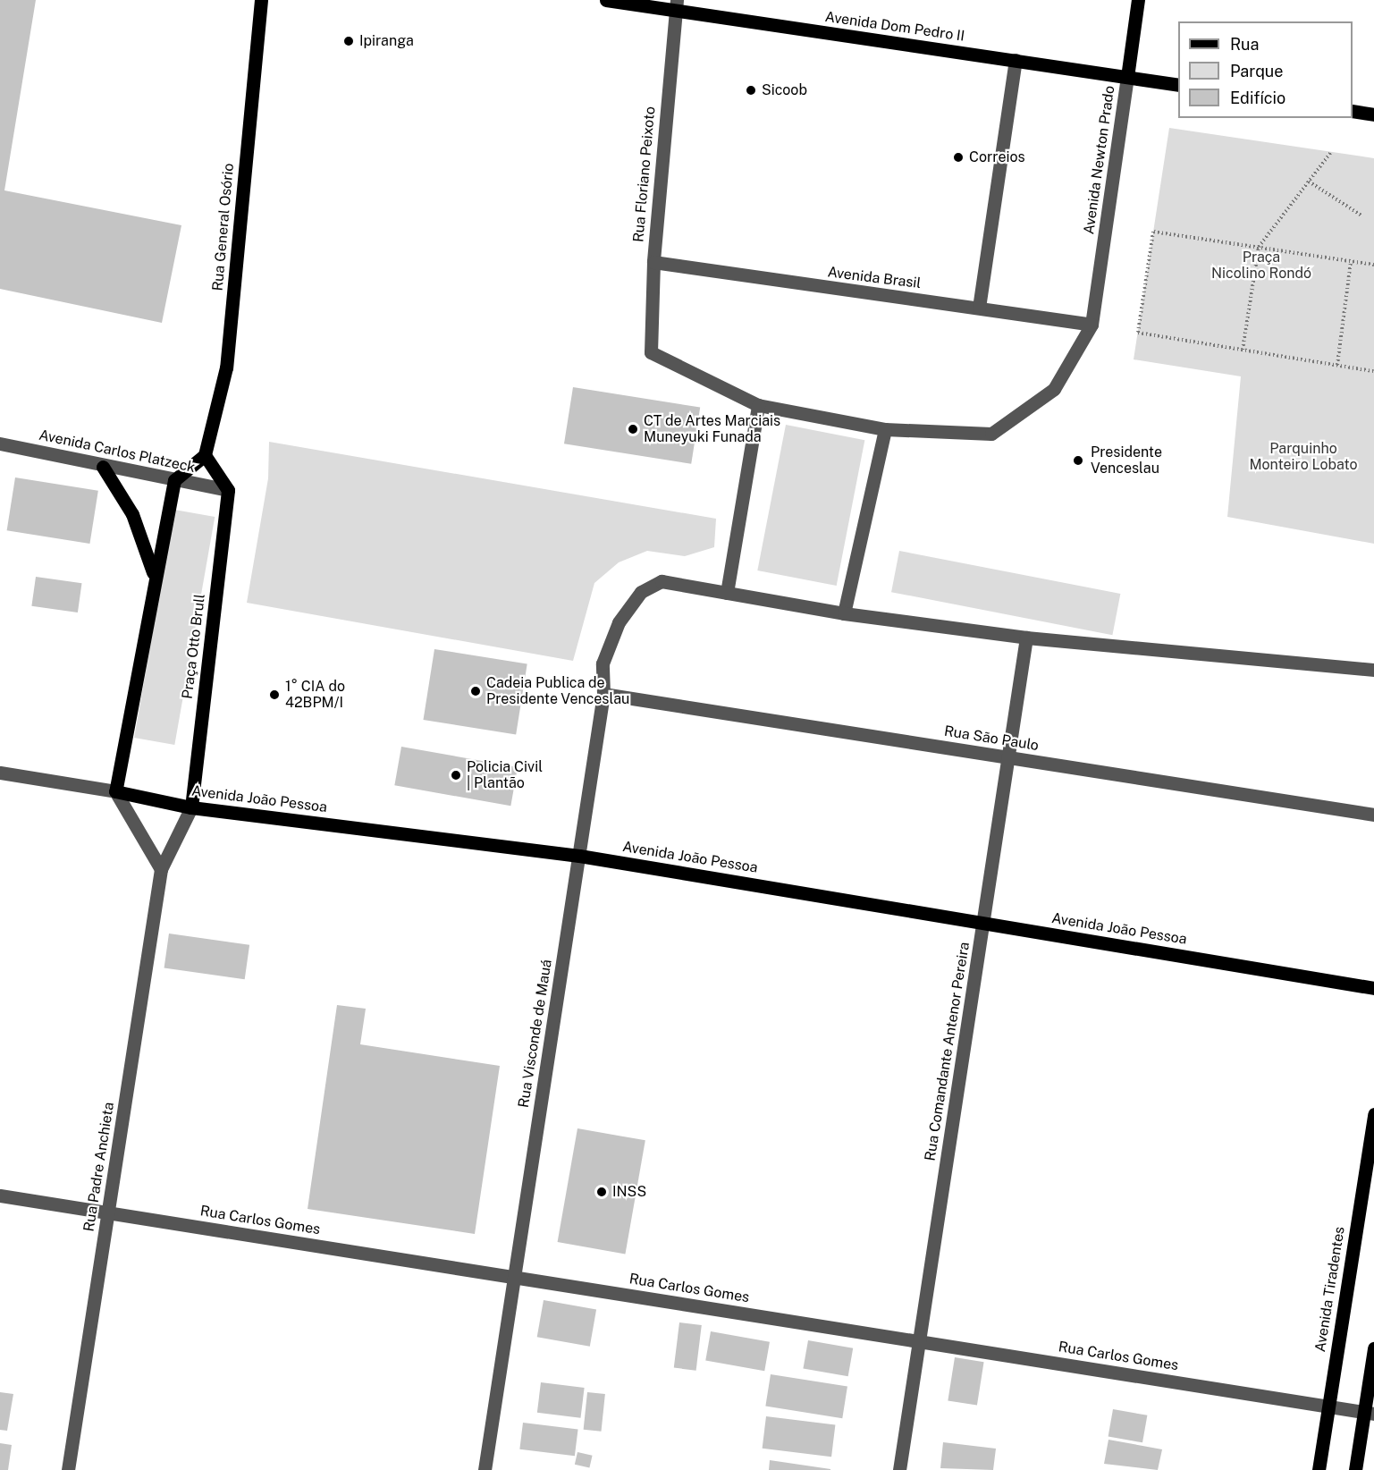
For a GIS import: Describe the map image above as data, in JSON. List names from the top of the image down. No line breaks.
{"streets":{"main road":["Avenida Dom Pedro II","Avenida Newton Prado","Rua General Osório","Praça Otto Brull","Avenida João Pessoa","Avenida Tiradentes"],"street":["Rua Floriano Peixoto","Avenida Brasil","Avenida Carlos Platzeck","Rua São Paulo","Rua Visconde de Mauá","Rua Comandante Antenor Pereira","Rua Padre Anchieta","Rua Carlos Gomes"]},"crossings":[["Avenida Dom Pedro II","Avenida Newton Prado"],["Avenida Dom Pedro II","Rua Floriano Peixoto"],["Avenida Newton Prado","Avenida Brasil"],["Rua Floriano Peixoto","Avenida Brasil"],["Avenida Carlos Platzeck","Praça Otto Brull"],["Praça Otto Brull","Avenida João Pessoa"],["Praça Otto Brull","Rua Padre Anchieta"],["Rua São Paulo","Rua Visconde de Mauá"],["Rua São Paulo","Rua Comandante Antenor Pereira"],["Avenida João Pessoa","Rua Visconde de Mauá"],["Avenida João Pessoa","Rua Comandante Antenor Pereira"],["Avenida João Pessoa","Rua Padre Anchieta"],["Rua Visconde de Mauá","Rua Carlos Gomes"],["Rua Comandante Antenor Pereira","Rua Carlos Gomes"],["Rua Padre Anchieta","Rua Carlos Gomes"],["Rua Carlos Gomes","Avenida Tiradentes"]],"parks":["Praça Nicolino Rondó","Parquinho Monteiro Lobato"],"places":["Ipiranga","Sicoob","Correios","CT de Artes Marciais Muneyuki Funada","Presidente Venceslau","Cadeia Publica de Presidente Venceslau","1° CIA do 42BPM/I","Policia Civil | Plantão","INSS"],"legend":["Rua","Parque","Edifício"]}
